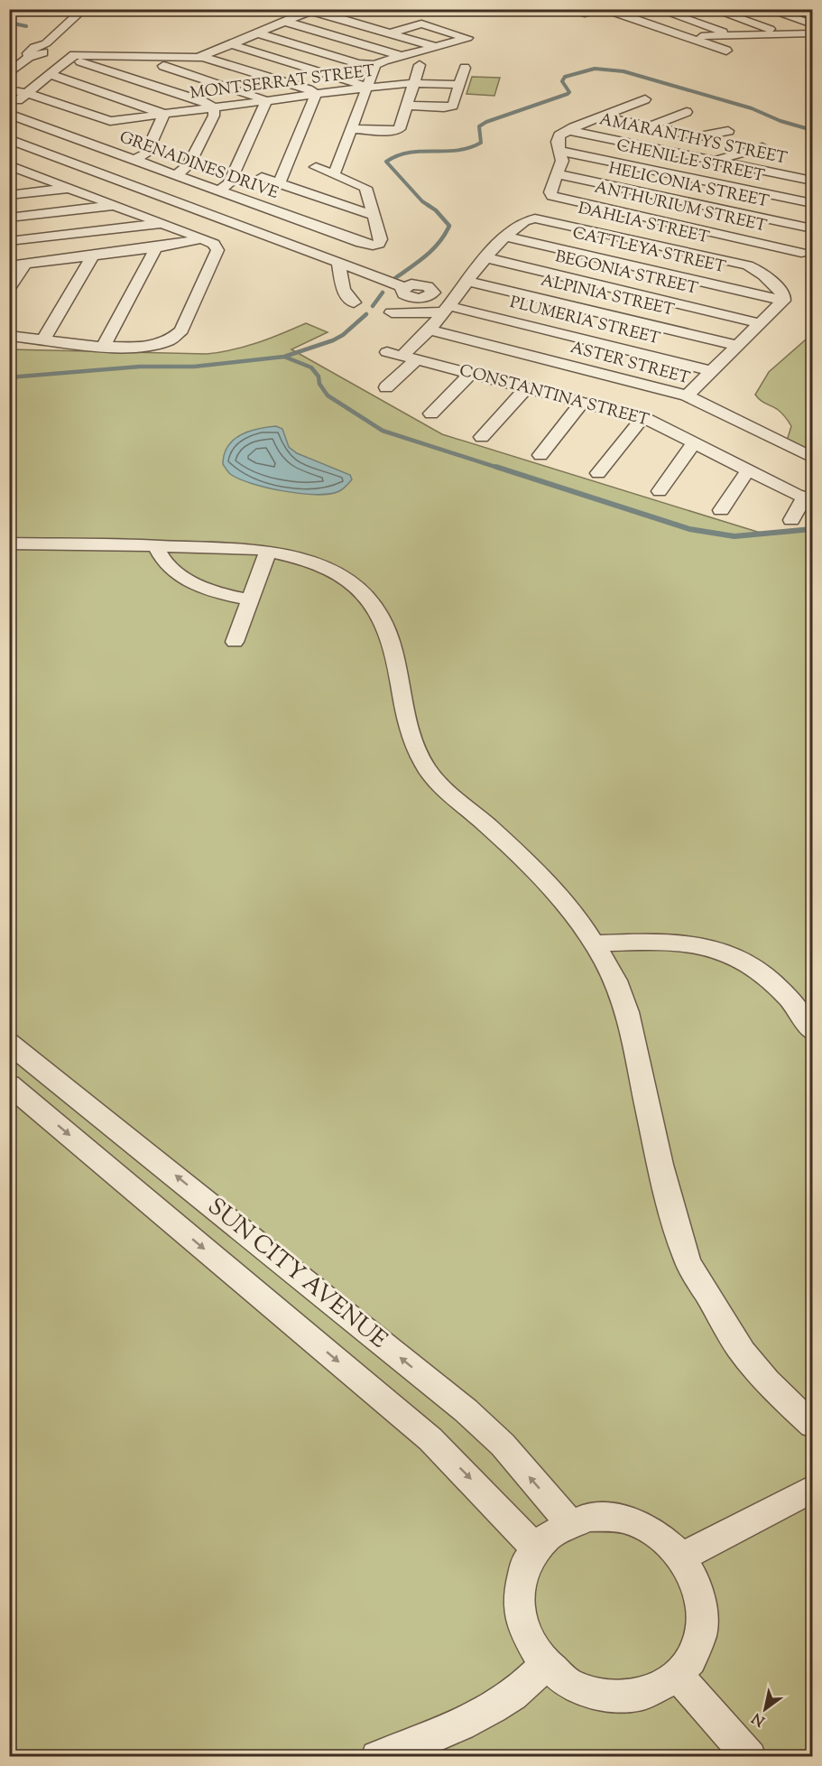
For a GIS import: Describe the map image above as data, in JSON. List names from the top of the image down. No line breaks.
{"streets":{"street":["MONTSERRAT STREET","AMARANTHYS STREET","CHENILLE STREET","GRENADINES DRIVE","HELICONIA STREET","ANTHURIUM STREET","DAHLIA STREET","CATTLEYA STREET","BEGONIA STREET","ALPINIA STREET","PLUMERIA STREET","ASTER STREET","CONSTANTINA STREET","SUN CITY AVENUE"]},"crossings":[["HELICONIA STREET","ANTHURIUM STREET"],["DAHLIA STREET","CATTLEYA STREET"]],"north":"bottom left"}
